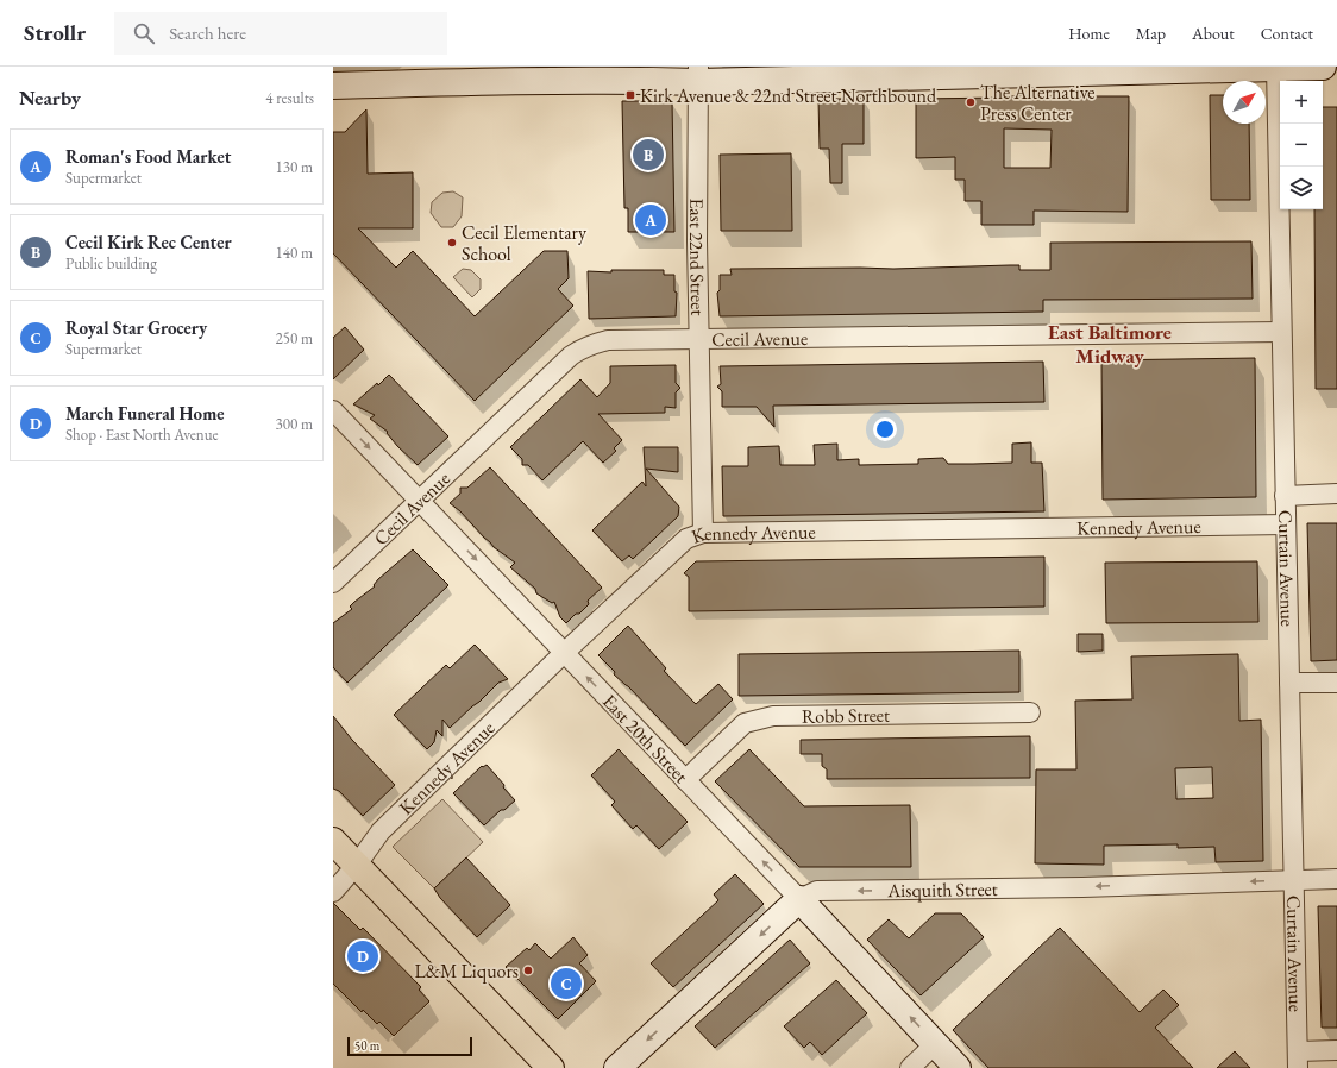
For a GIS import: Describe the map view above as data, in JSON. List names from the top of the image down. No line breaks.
{"streets":{"street":["East 22nd Street","Cecil Avenue","Kennedy Avenue","Curtain Avenue","Robb Street","East 20th Street","Aisquith Street"]},"crossings":[["East 22nd Street","Cecil Avenue"],["East 22nd Street","Kennedy Avenue"],["Cecil Avenue","Curtain Avenue"],["Cecil Avenue","East 20th Street"],["Kennedy Avenue","Curtain Avenue"],["Kennedy Avenue","East 20th Street"],["Curtain Avenue","Aisquith Street"],["Robb Street","East 20th Street"],["East 20th Street","Aisquith Street"]],"one_way":["Aisquith Street"],"districts":["East Baltimore Midway"],"places":{"transit":["Kirk Avenue & 22nd Street Northbound"],"other":["The Alternative Press Center","Cecil Elementary School","L&M Liquors"]},"scale_bar":"50 m","north":"top right","page":{"header":"Strollr","search":"Search here","nav":["Home","Map","About","Contact"],"heading":["Nearby","4 results"],"map_buttons":["+","−"],"list":[{"mark":"A","name":"Roman's Food Market","note":"Supermarket","value":"130 m"},{"mark":"B","name":"Cecil Kirk Rec Center","note":"Public building","value":"140 m"},{"mark":"C","name":"Royal Star Grocery","note":"Supermarket","value":"250 m"},{"mark":"D","name":"March Funeral Home","note":"Shop · East North Avenue","value":"300 m"}],"pins":["B","A","D","C"],"scale":"50 m"}}
